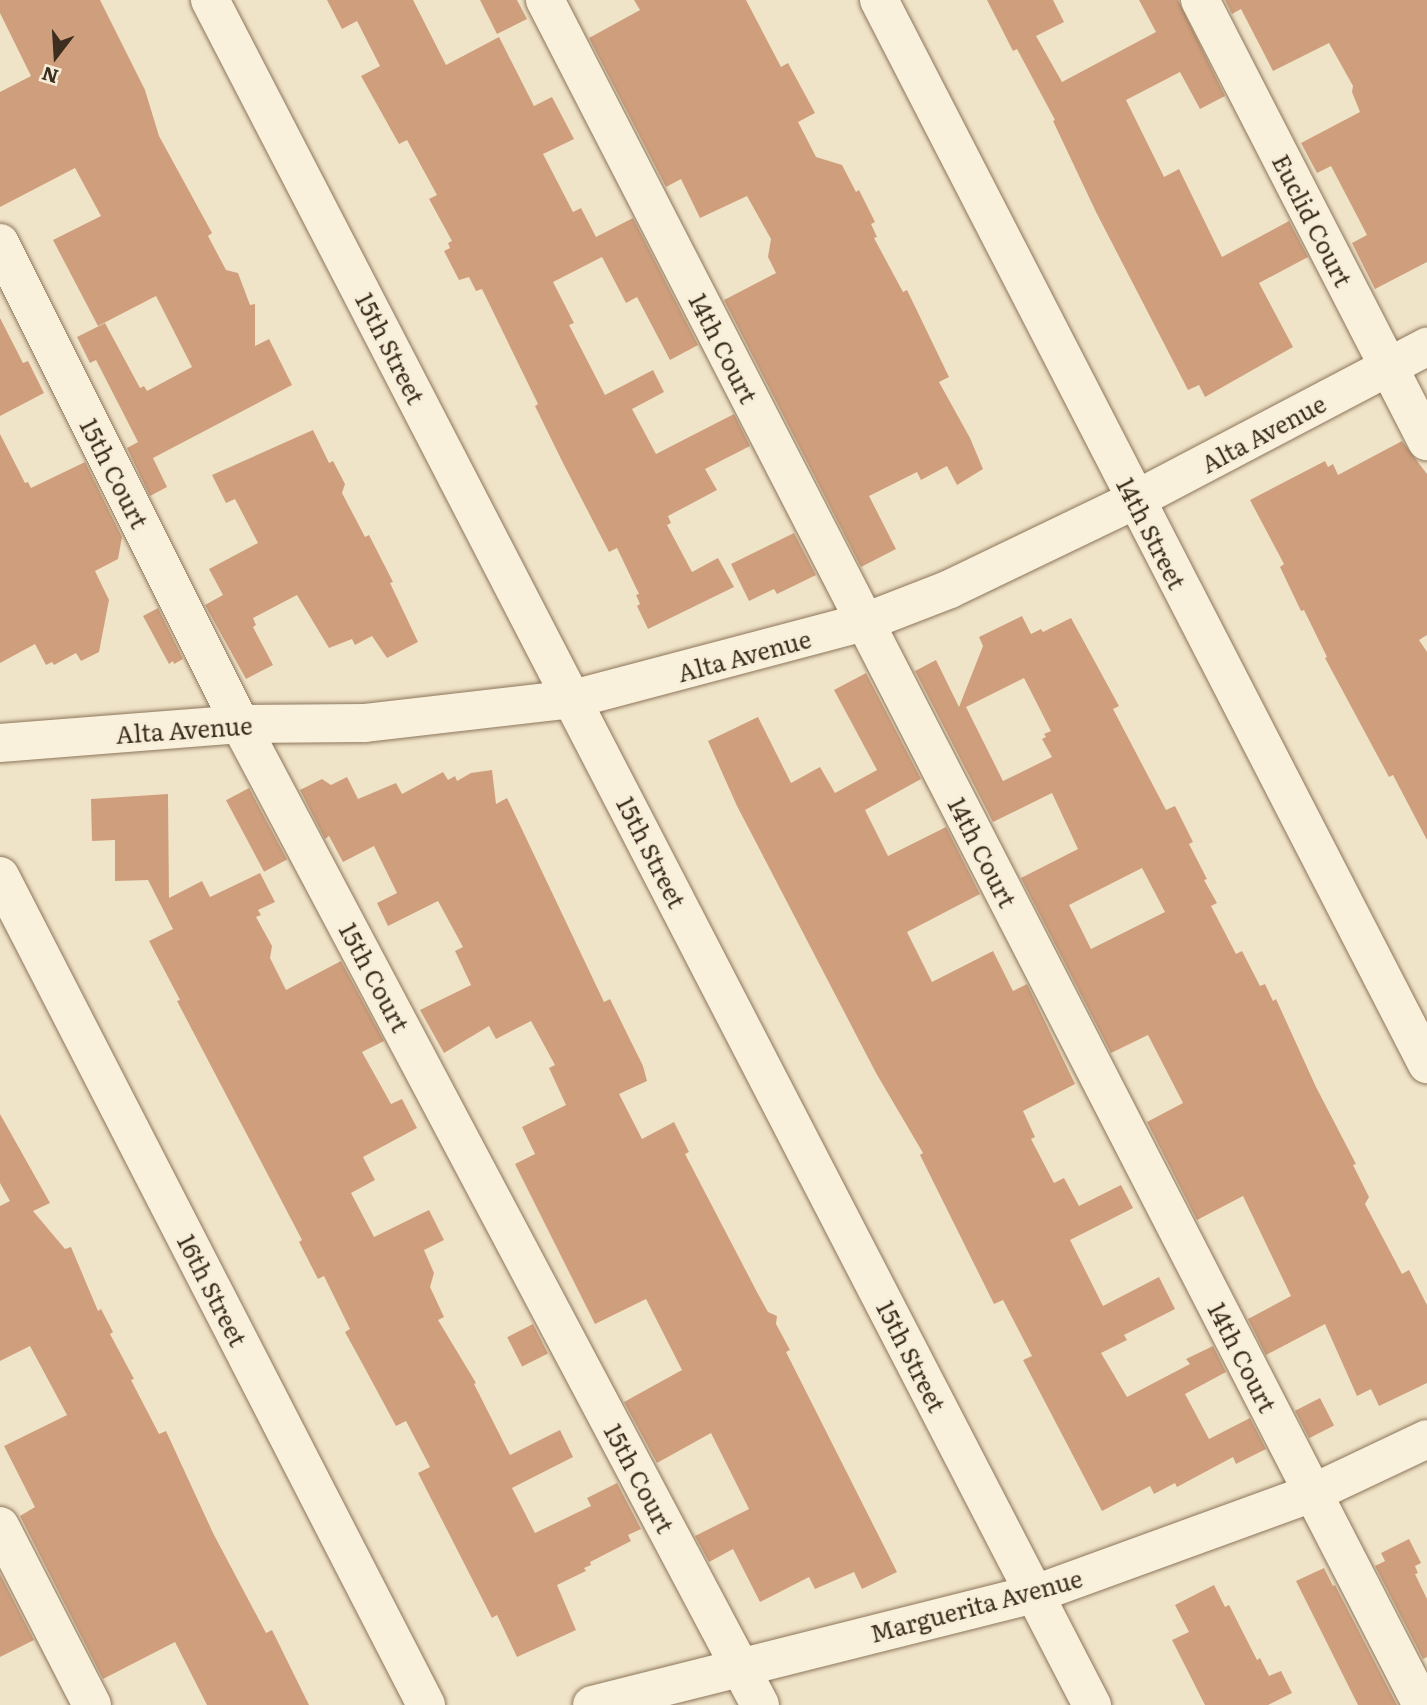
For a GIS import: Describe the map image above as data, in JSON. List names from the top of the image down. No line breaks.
{"streets":{"street":["Euclid Court","15th Street","14th Court","Alta Avenue","15th Court","14th Street","16th Street","Marguerita Avenue"]},"crossings":[["Euclid Court","Alta Avenue"],["15th Street","Alta Avenue"],["15th Street","Marguerita Avenue"],["14th Court","Alta Avenue"],["14th Court","Marguerita Avenue"],["Alta Avenue","15th Court"],["Alta Avenue","14th Street"],["15th Court","Marguerita Avenue"]],"north":"bottom"}
